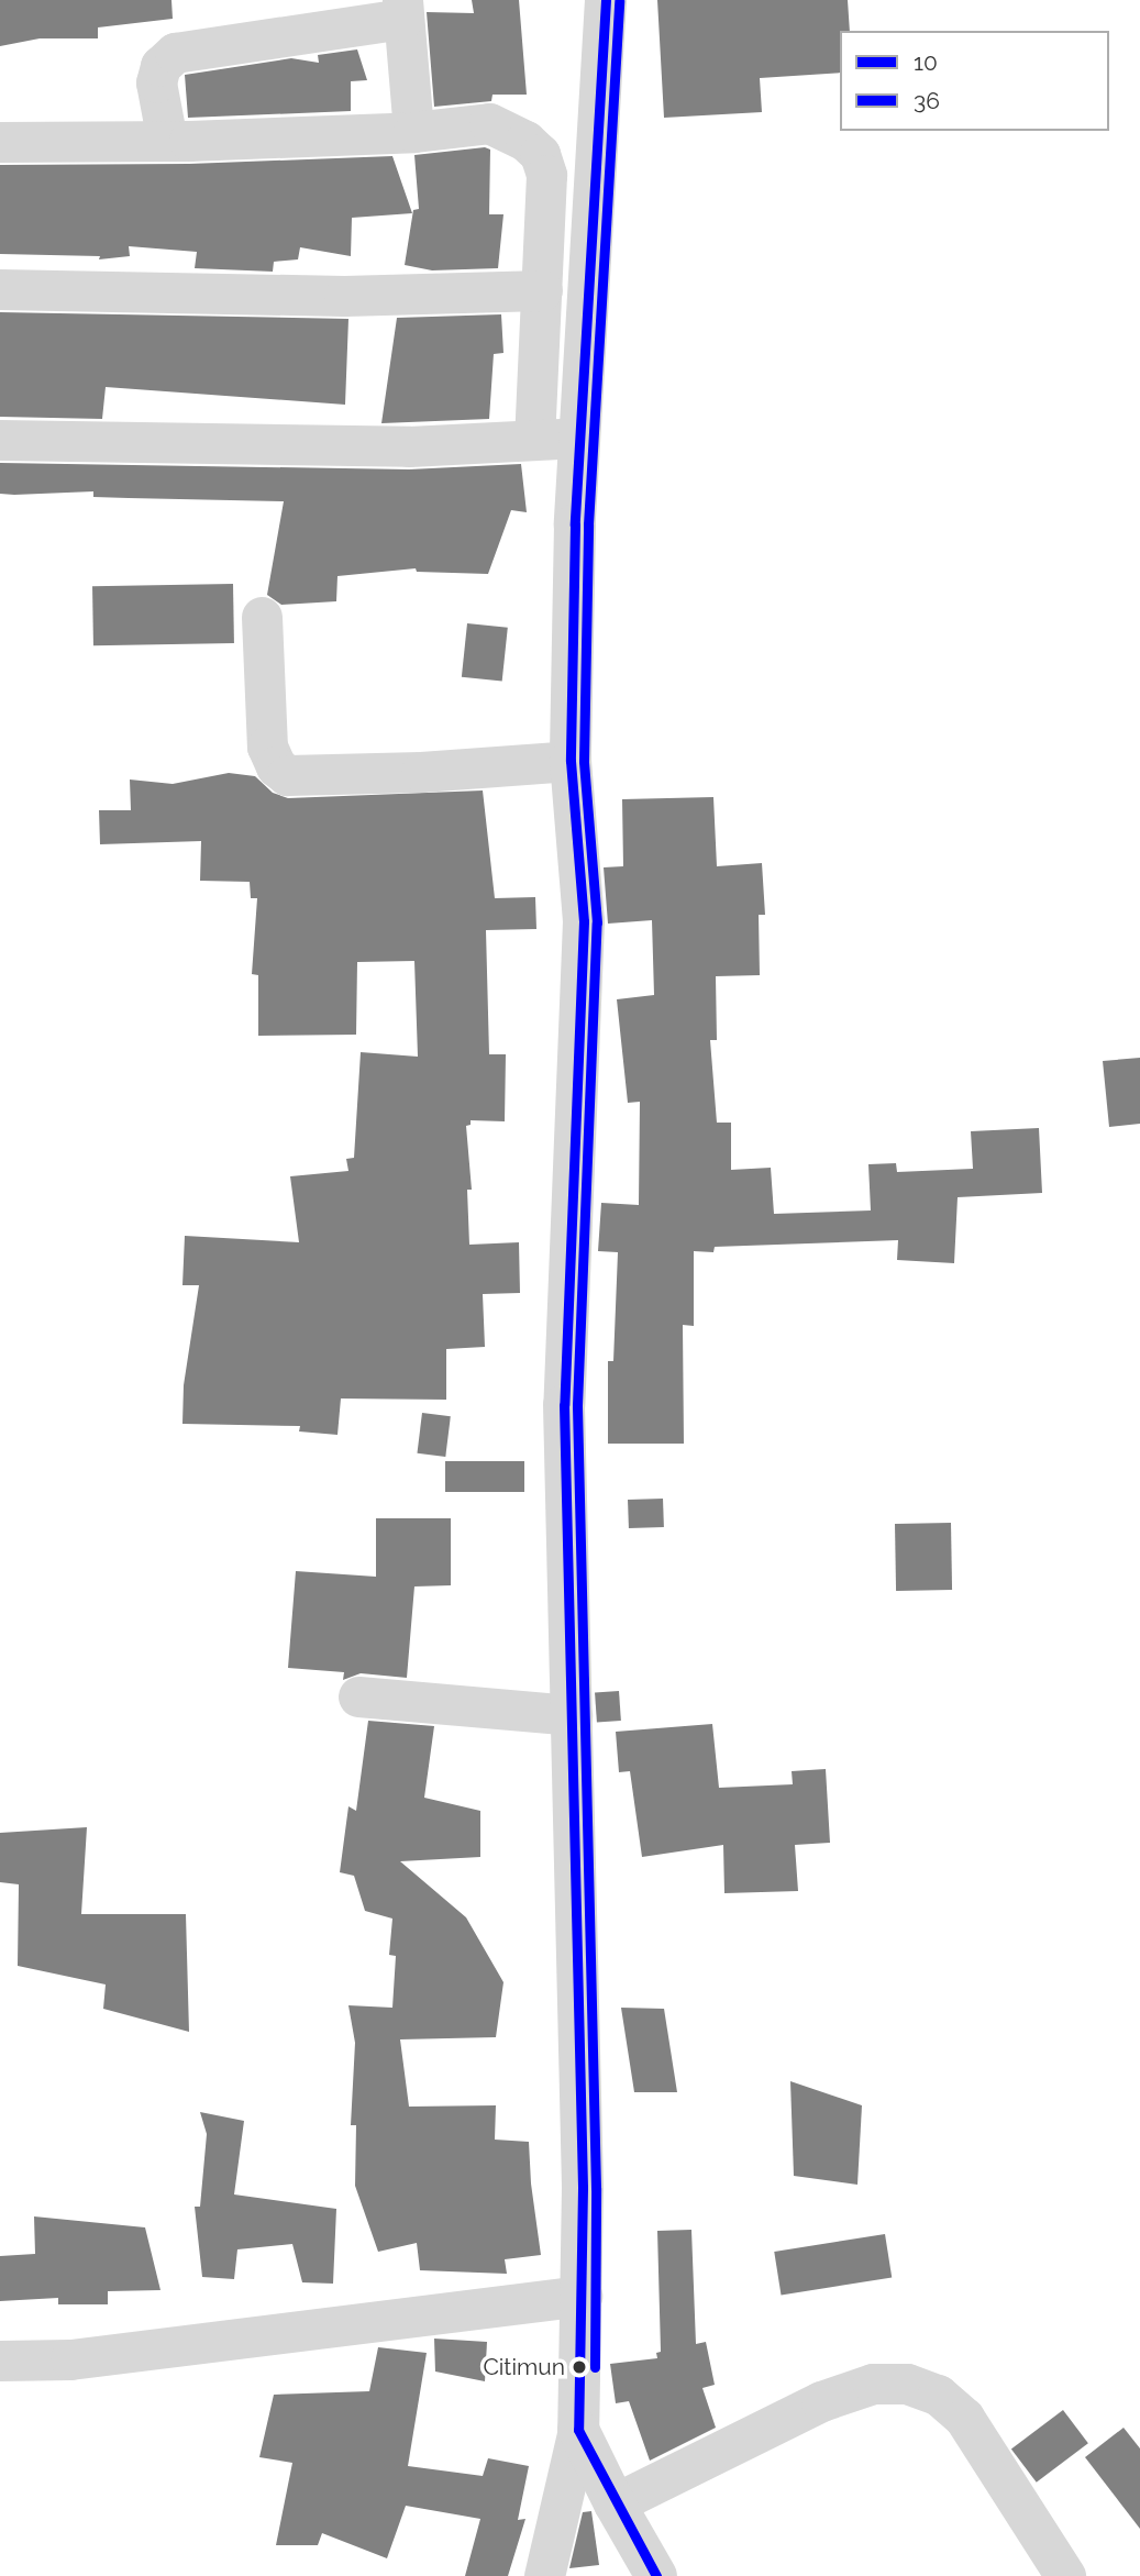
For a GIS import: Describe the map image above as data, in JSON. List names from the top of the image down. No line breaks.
{"places":["Citimun"],"lines":["transit line 10","transit line 36"],"legend":["10","36"]}
